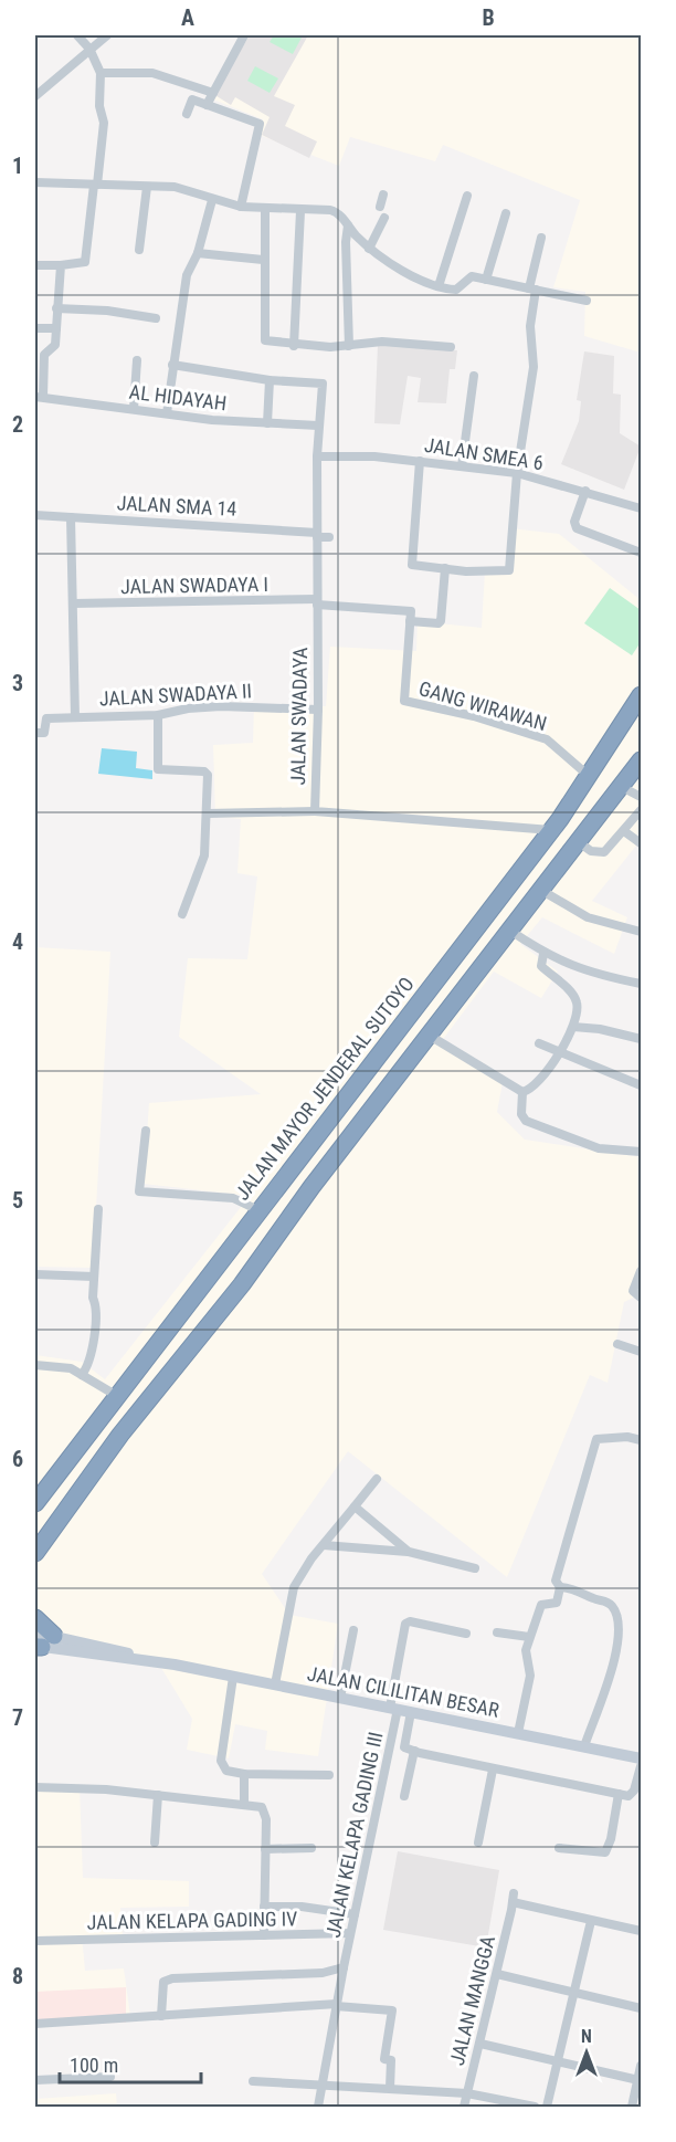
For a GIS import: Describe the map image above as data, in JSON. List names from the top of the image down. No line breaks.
{"streets":{"highway":["JALAN MAYOR JENDERAL SUTOYO"],"street":["AL HIDAYAH","JALAN SMEA 6","JALAN SMA 14","JALAN SWADAYA I","JALAN SWADAYA II","GANG WIRAWAN","JALAN SWADAYA","JALAN CILILITAN BESAR","JALAN KELAPA GADING III","JALAN KELAPA GADING IV","JALAN MANGGA"]},"crossings":[["AL HIDAYAH","JALAN SWADAYA"],["JALAN SMEA 6","JALAN SWADAYA"],["JALAN SMA 14","JALAN SWADAYA"],["JALAN SWADAYA I","GANG WIRAWAN"],["JALAN SWADAYA I","JALAN SWADAYA"],["JALAN SWADAYA II","JALAN SWADAYA"],["GANG WIRAWAN","JALAN MAYOR JENDERAL SUTOYO"],["JALAN SWADAYA","JALAN MAYOR JENDERAL SUTOYO"],["JALAN CILILITAN BESAR","JALAN KELAPA GADING III"],["JALAN KELAPA GADING III","JALAN KELAPA GADING IV"]],"scale_bar":"100 m","north":"top","grid":{"columns":["A","B"],"rows":["1","2","3","4","5","6","7","8"]}}
